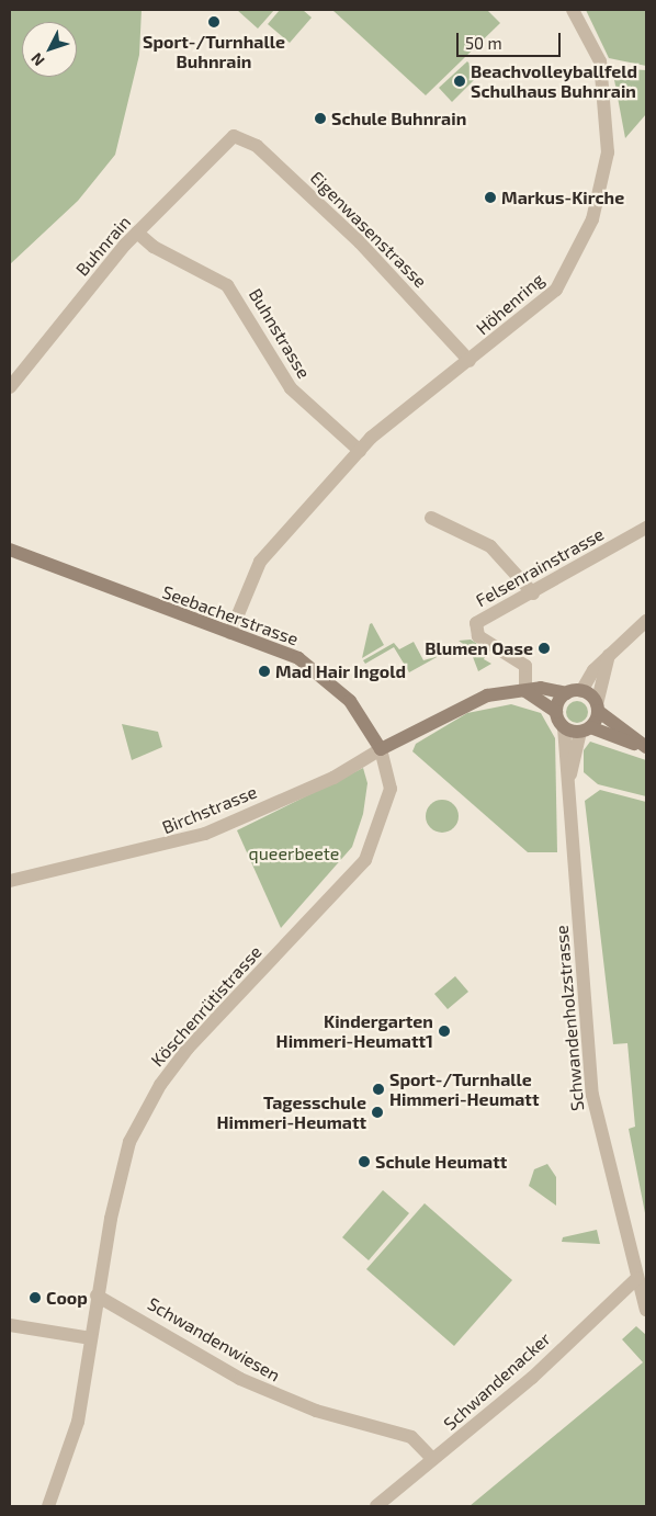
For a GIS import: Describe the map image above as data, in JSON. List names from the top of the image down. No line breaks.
{"streets":{"street":["Eigenwasenstrasse","Buhnrain","Höhenring","Buhnstrasse","Felsenrainstrasse","Seebacherstrasse","Birchstrasse","Köschenrütistrasse","Schwandenholzstrasse","Schwandenwiesen","Schwandenacker"]},"crossings":[["Eigenwasenstrasse","Buhnrain"],["Eigenwasenstrasse","Höhenring"],["Buhnrain","Buhnstrasse"],["Höhenring","Buhnstrasse"],["Seebacherstrasse","Birchstrasse"],["Seebacherstrasse","Köschenrütistrasse"],["Birchstrasse","Köschenrütistrasse"],["Köschenrütistrasse","Schwandenwiesen"],["Schwandenholzstrasse","Schwandenacker"],["Schwandenwiesen","Schwandenacker"]],"parks":["queerbeete"],"places":["Sport-/Turnhalle Buhnrain","Beachvolleyballfeld Schulhaus Buhnrain","Schule Buhnrain","Markus-Kirche","Blumen Oase","Mad Hair Ingold","Kindergarten Himmeri-Heumatt1","Sport-/Turnhalle Himmeri-Heumatt","Tagesschule Himmeri-Heumatt","Schule Heumatt","Coop"],"scale_bar":"50 m","north":"bottom left"}
